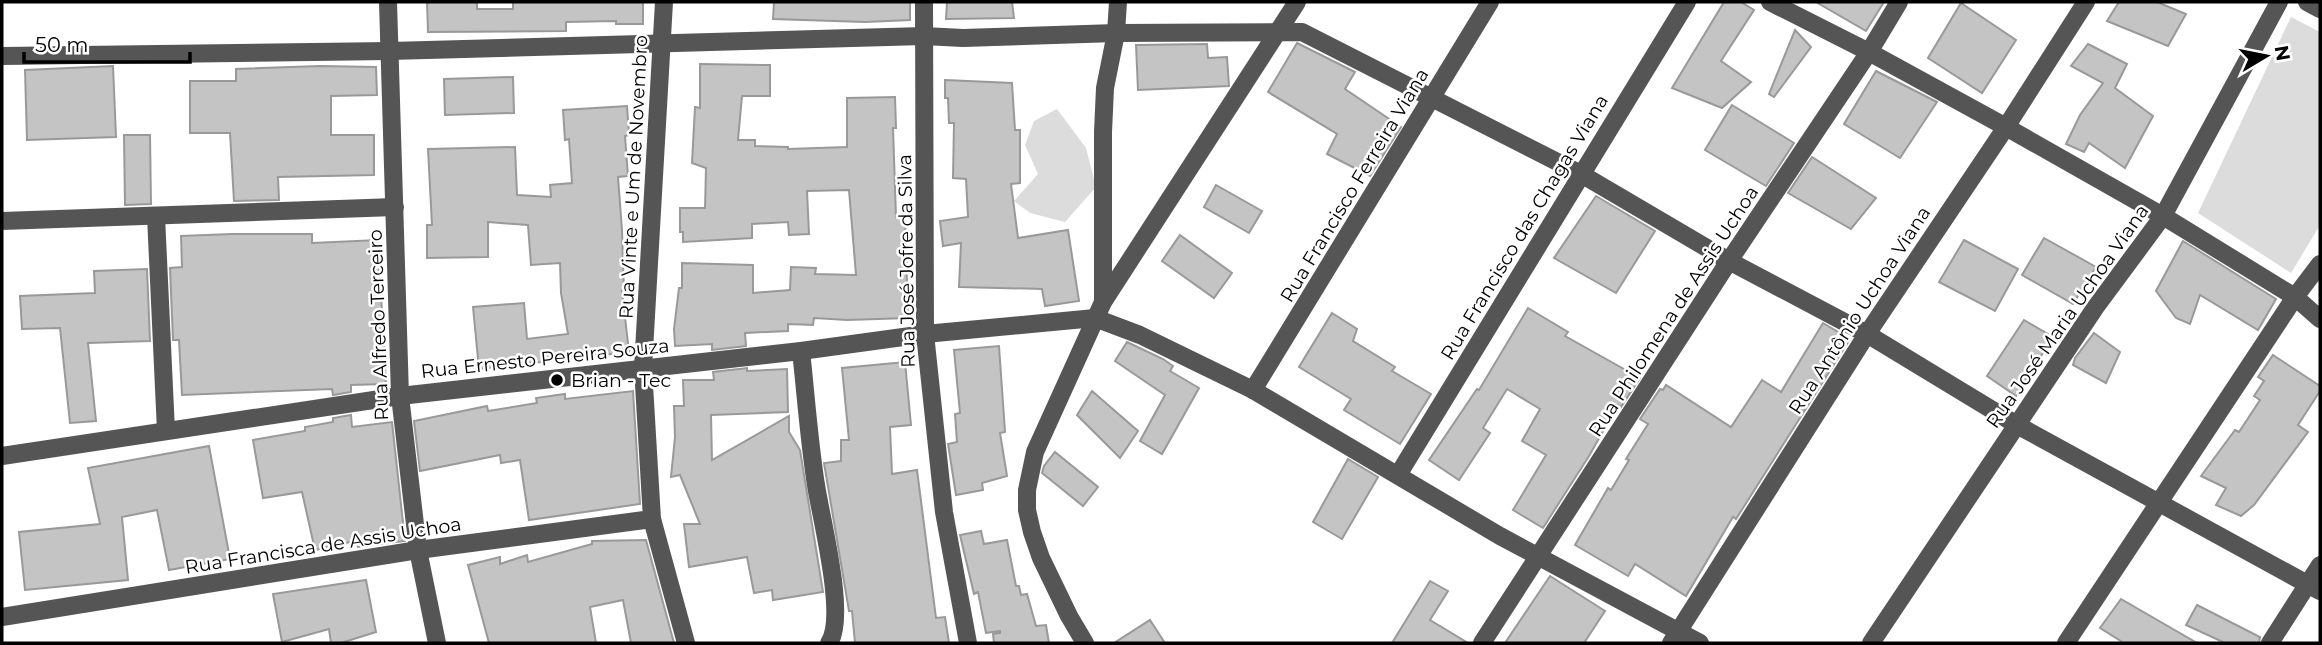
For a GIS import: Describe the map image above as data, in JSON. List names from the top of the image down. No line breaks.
{"streets":{"street":["Rua Vinte e Um de Novembro","Rua Francisco Ferreira Viana","Rua Francisco das Chagas Viana","Rua José Jofre da Silva","Rua Antônio Uchoa Viana","Rua Philomena de Assis Uchoa","Rua José Maria Uchoa Viana","Rua Alfredo Terceiro","Rua Ernesto Pereira Souza","Rua Francisca de Assis Uchoa"]},"crossings":[["Rua Vinte e Um de Novembro","Rua Ernesto Pereira Souza"],["Rua Vinte e Um de Novembro","Rua Francisca de Assis Uchoa"],["Rua José Jofre da Silva","Rua Ernesto Pereira Souza"],["Rua Alfredo Terceiro","Rua Ernesto Pereira Souza"],["Rua Alfredo Terceiro","Rua Francisca de Assis Uchoa"]],"places":["Brian - Tec"],"scale_bar":"50 m","north":"right"}
